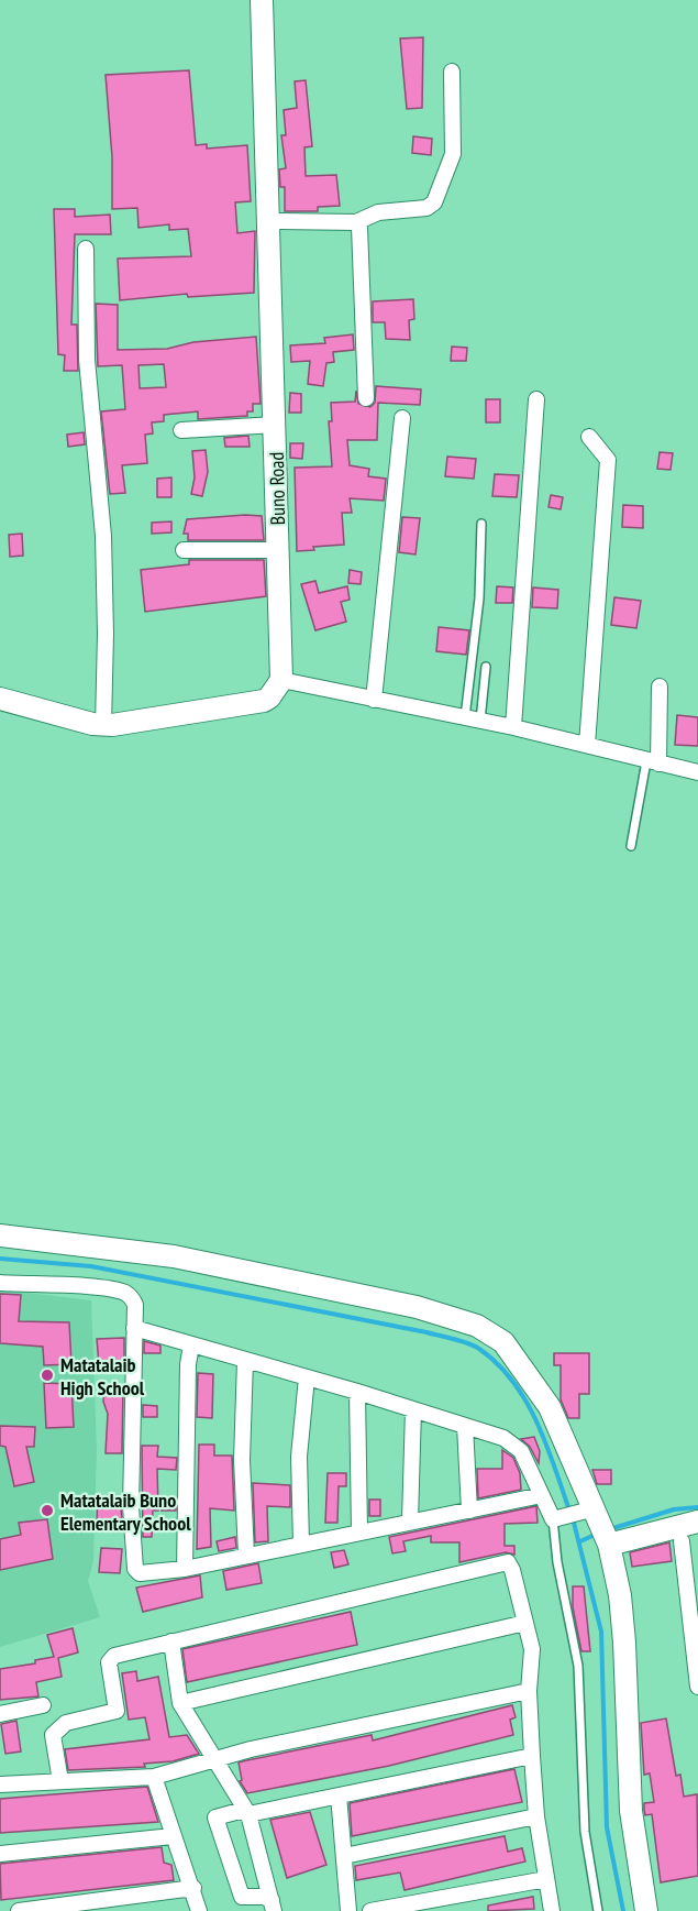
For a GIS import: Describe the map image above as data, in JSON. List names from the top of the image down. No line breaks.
{"streets":{"street":["Buno Road"]},"places":["Matatalaib High School","Matatalaib Buno Elementary School"]}
